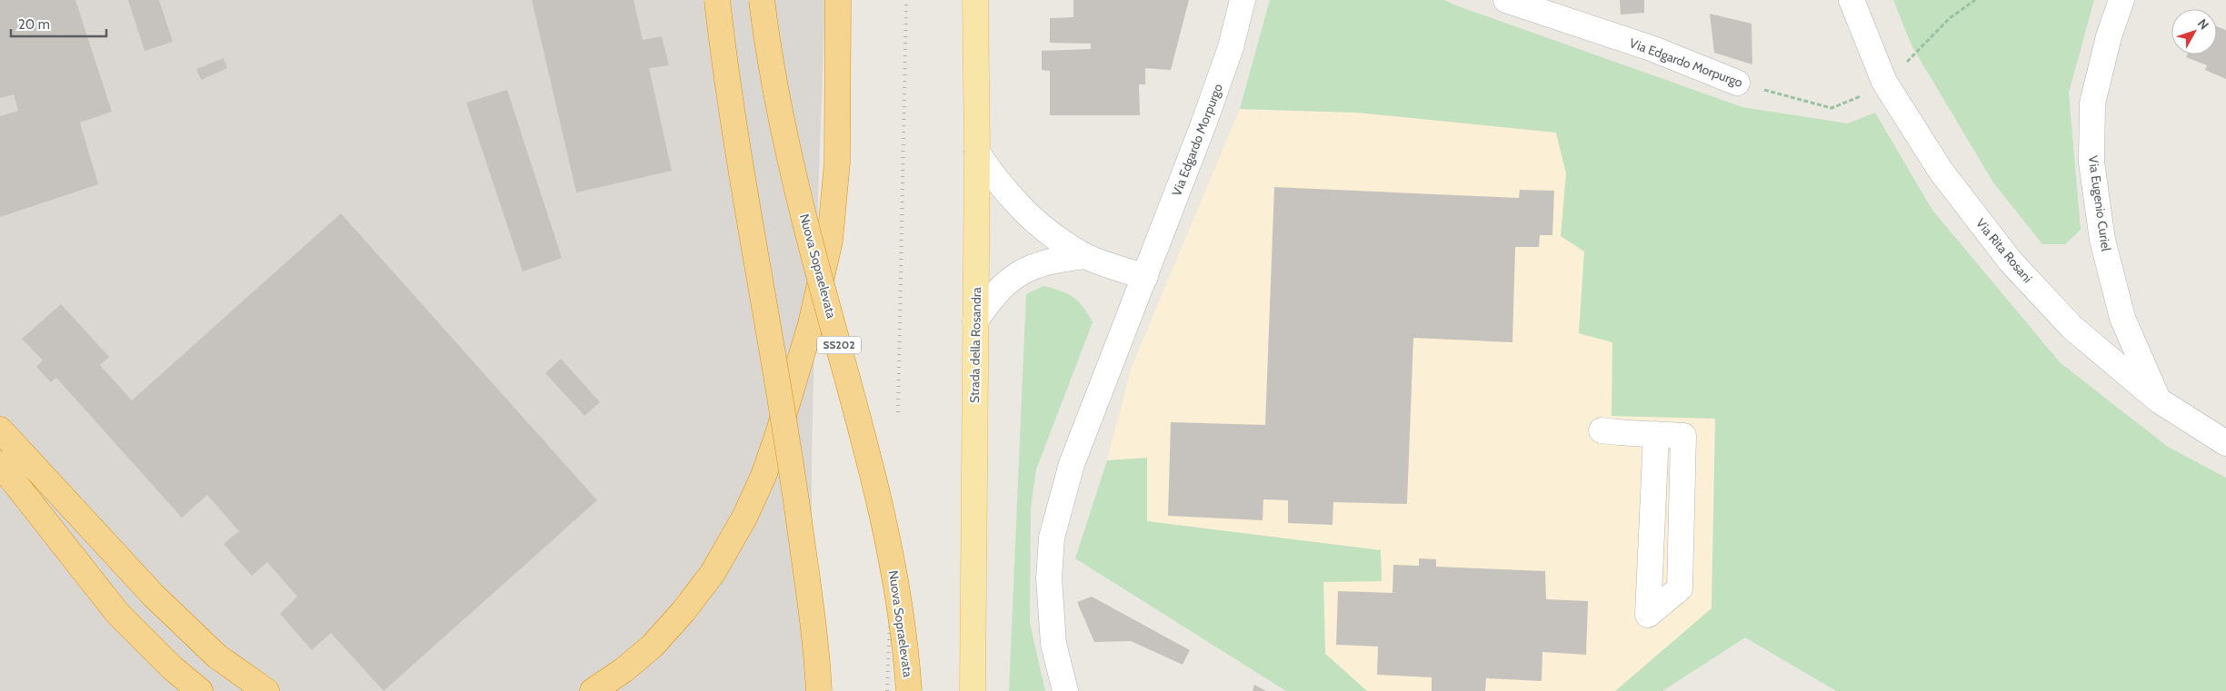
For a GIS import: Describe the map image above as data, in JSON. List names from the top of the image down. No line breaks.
{"streets":{"highway":["Nuova Sopraelevata","SS202"],"main road":["Strada della Rosandra"],"street":["Via Edgardo Morpurgo","Via Eugenio Curiel","Via Rita Rosani"]},"crossings":[["Via Edgardo Morpurgo","Via Rita Rosani"],["Via Eugenio Curiel","Via Rita Rosani"]],"scale_bar":"20 m","north":"top right"}
